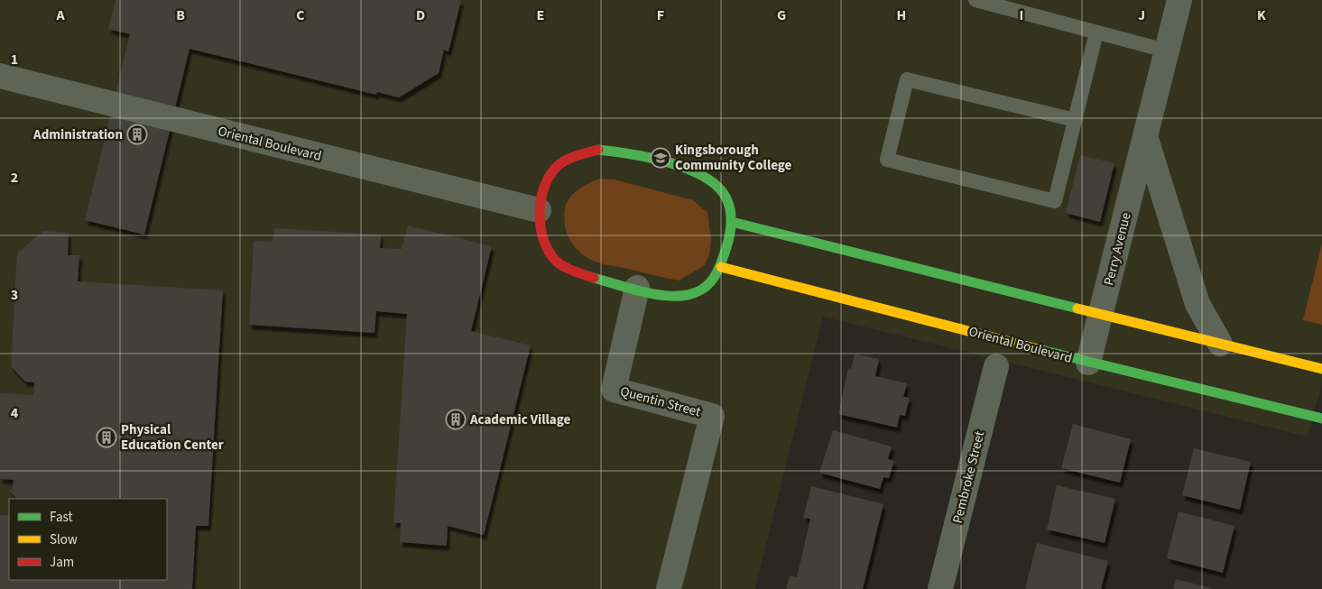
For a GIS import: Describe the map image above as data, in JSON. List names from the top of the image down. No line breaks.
{"streets":{"street":["Oriental Boulevard","Perry Avenue","Quentin Street","Pembroke Street"]},"crossings":[["Oriental Boulevard","Perry Avenue"]],"places":{"building":["Administration","Academic Village","Physical Education Center"],"school or university":["Kingsborough Community College"]},"legend":["Fast","Slow","Jam"],"grid":{"columns":["A","B","C","D","E","F","G","H","I","J","K"],"rows":["1","2","3","4"]}}
